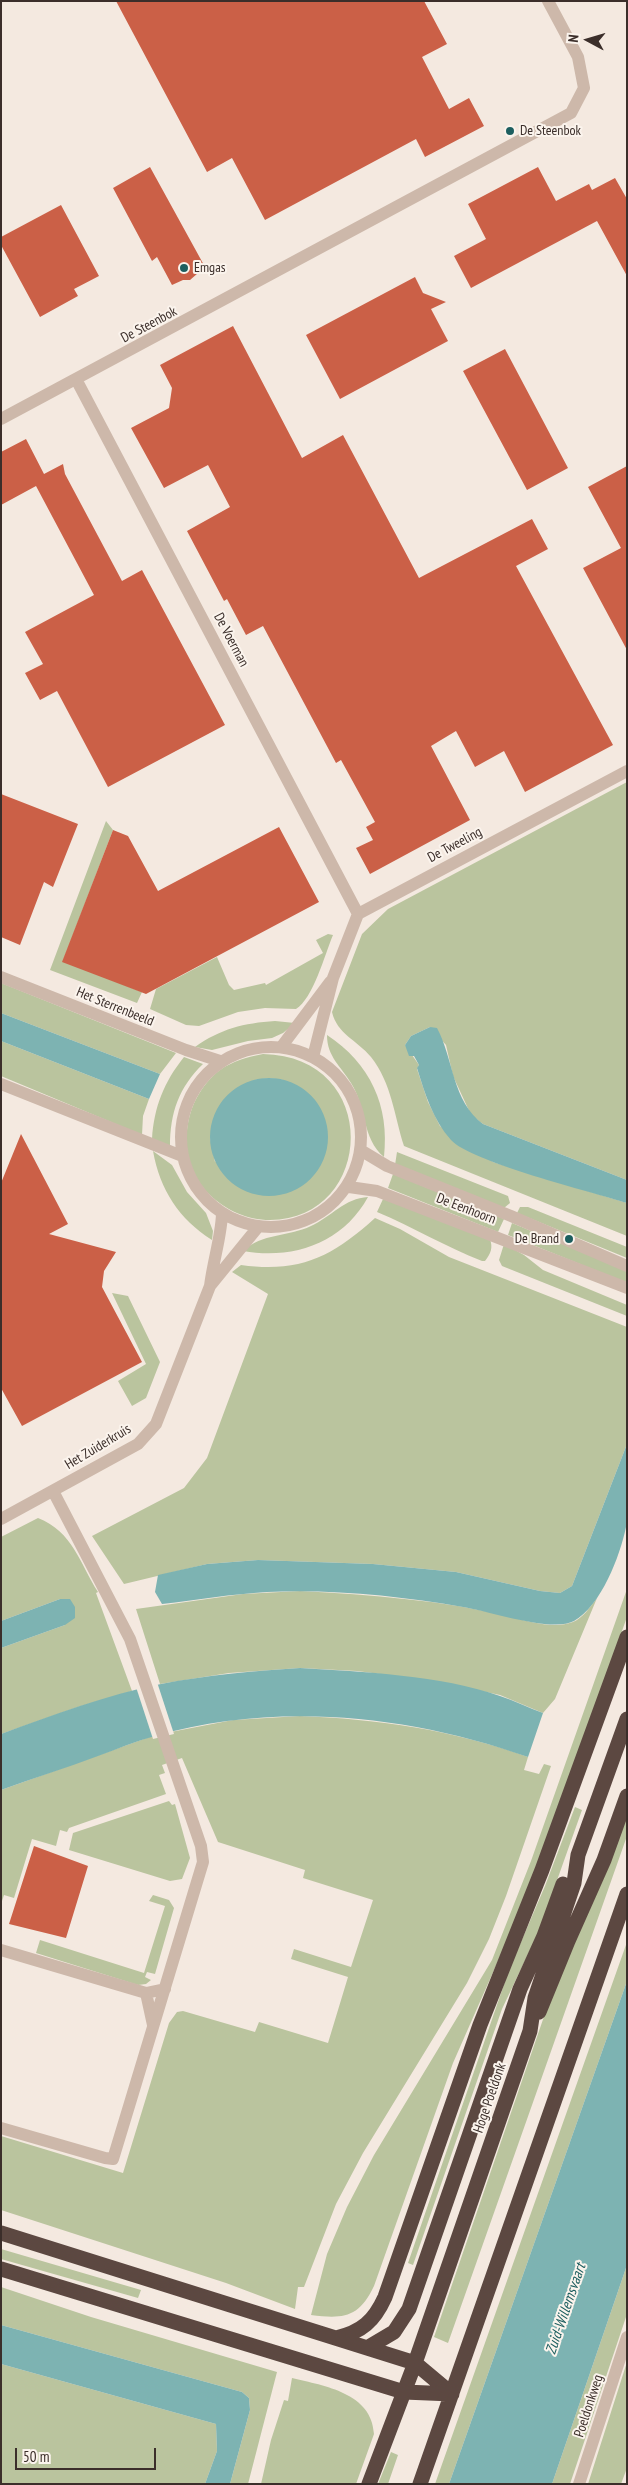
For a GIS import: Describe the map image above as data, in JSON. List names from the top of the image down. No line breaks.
{"streets":{"highway":["Hoge Poeldonk"],"street":["De Steenbok","De Voerman","De Tweeling","Het Sterrenbeeld","De Eenhoorn","Het Zuiderkruis","Poeldonkweg"]},"crossings":[["De Steenbok","De Voerman"],["De Voerman","De Tweeling"]],"water":["Zuid-Willemsvaart"],"places":["De Steenbok","Emgas","De Brand"],"scale_bar":"50 m","north":"left"}
